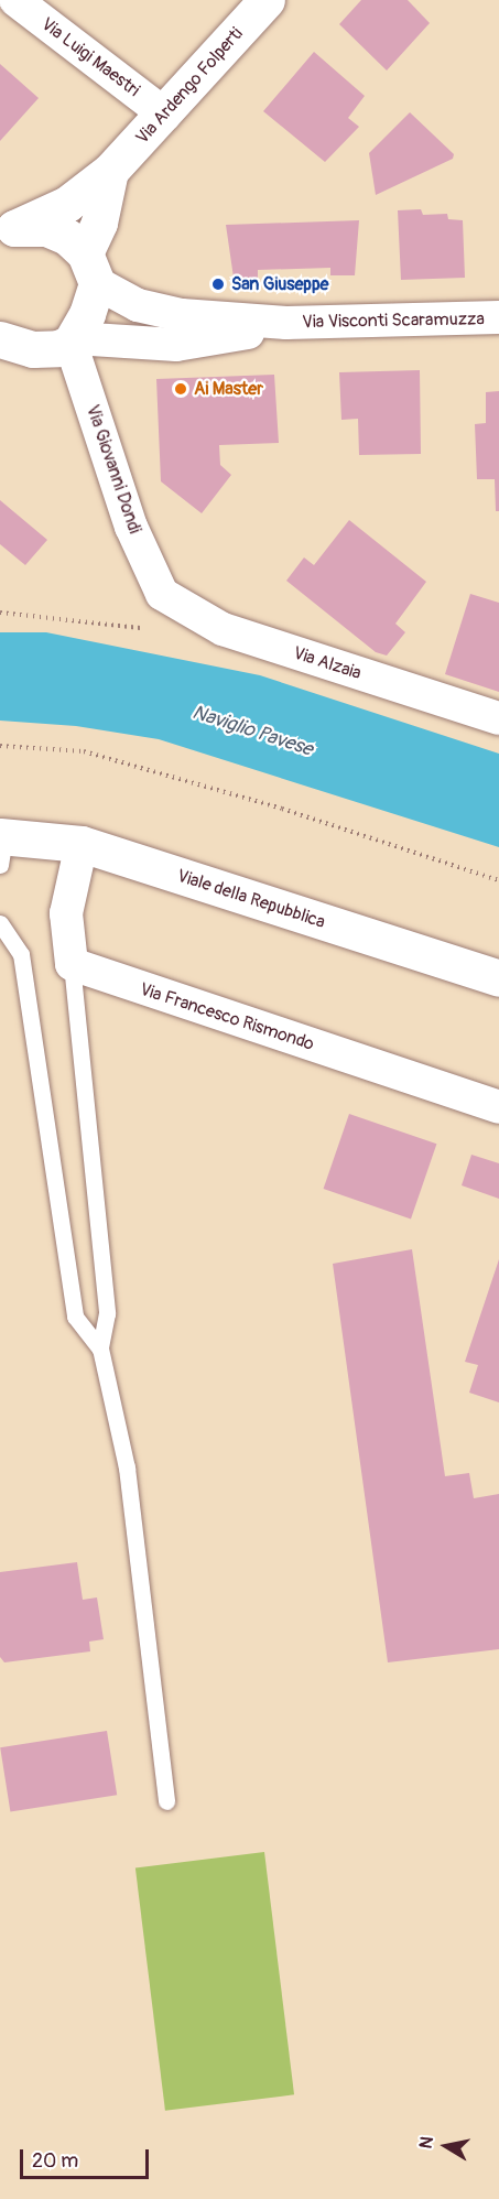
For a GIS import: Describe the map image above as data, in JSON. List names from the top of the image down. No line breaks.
{"streets":{"street":["Via Luigi Maestri","Via Ardengo Folperti","Via Visconti Scaramuzza","Via Giovanni Dondi","Via Alzaia","Viale della Repubblica","Via Francesco Rismondo"]},"crossings":[["Via Luigi Maestri","Via Ardengo Folperti"],["Via Visconti Scaramuzza","Via Giovanni Dondi"],["Via Giovanni Dondi","Via Alzaia"]],"water":["Naviglio Pavese"],"places":["San Giuseppe","Ai Master"],"scale_bar":"20 m","north":"left"}
